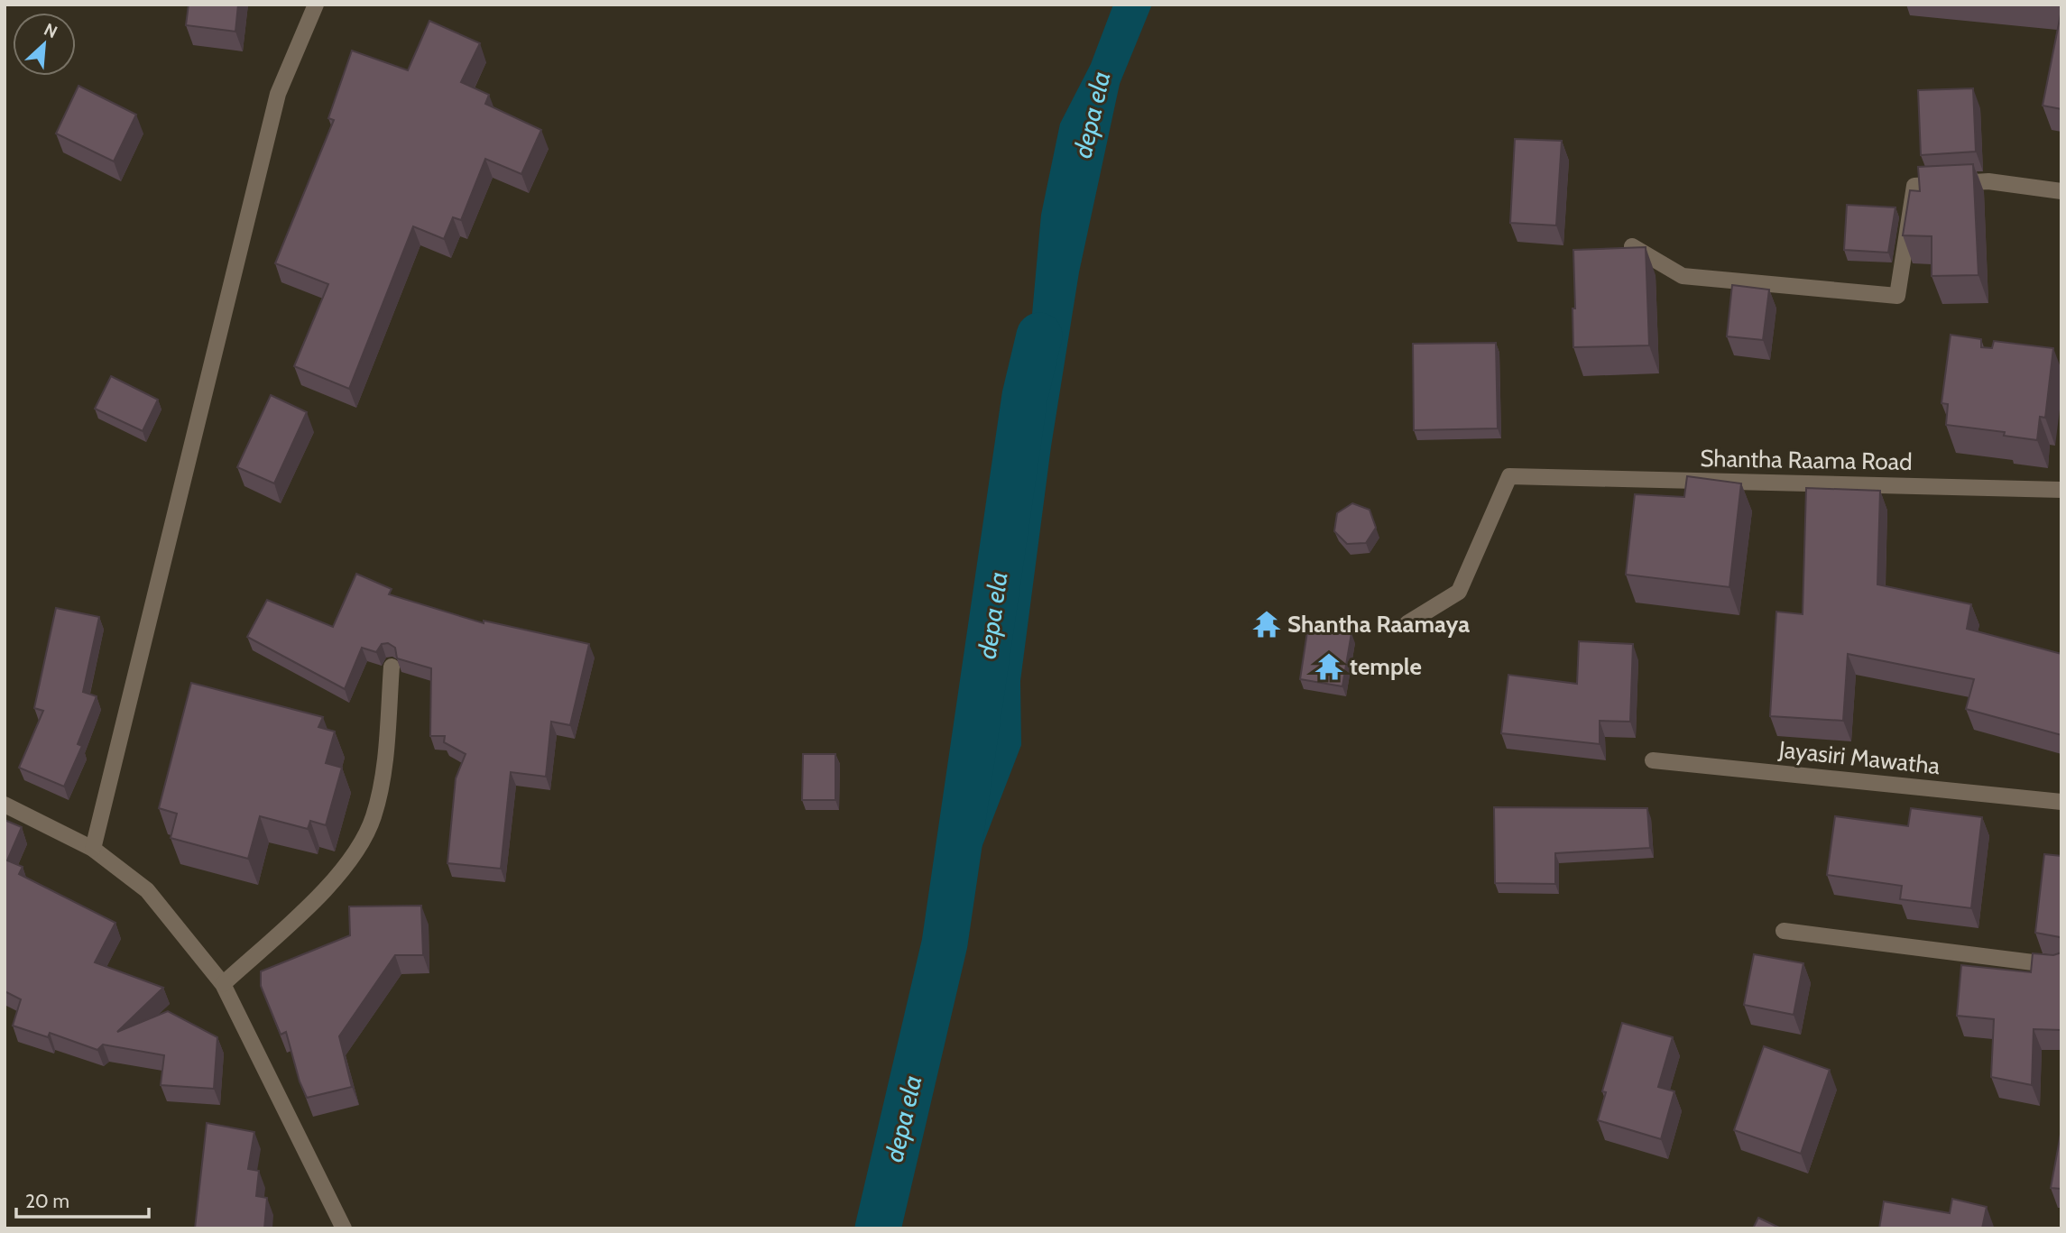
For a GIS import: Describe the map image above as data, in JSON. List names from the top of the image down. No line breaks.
{"streets":{"street":["Shantha Raama Road","Jayasiri Mawatha"]},"water":["depa ela"],"places":{"temple":["Shantha Raamaya","temple"]},"scale_bar":"20 m","north":"top right"}
